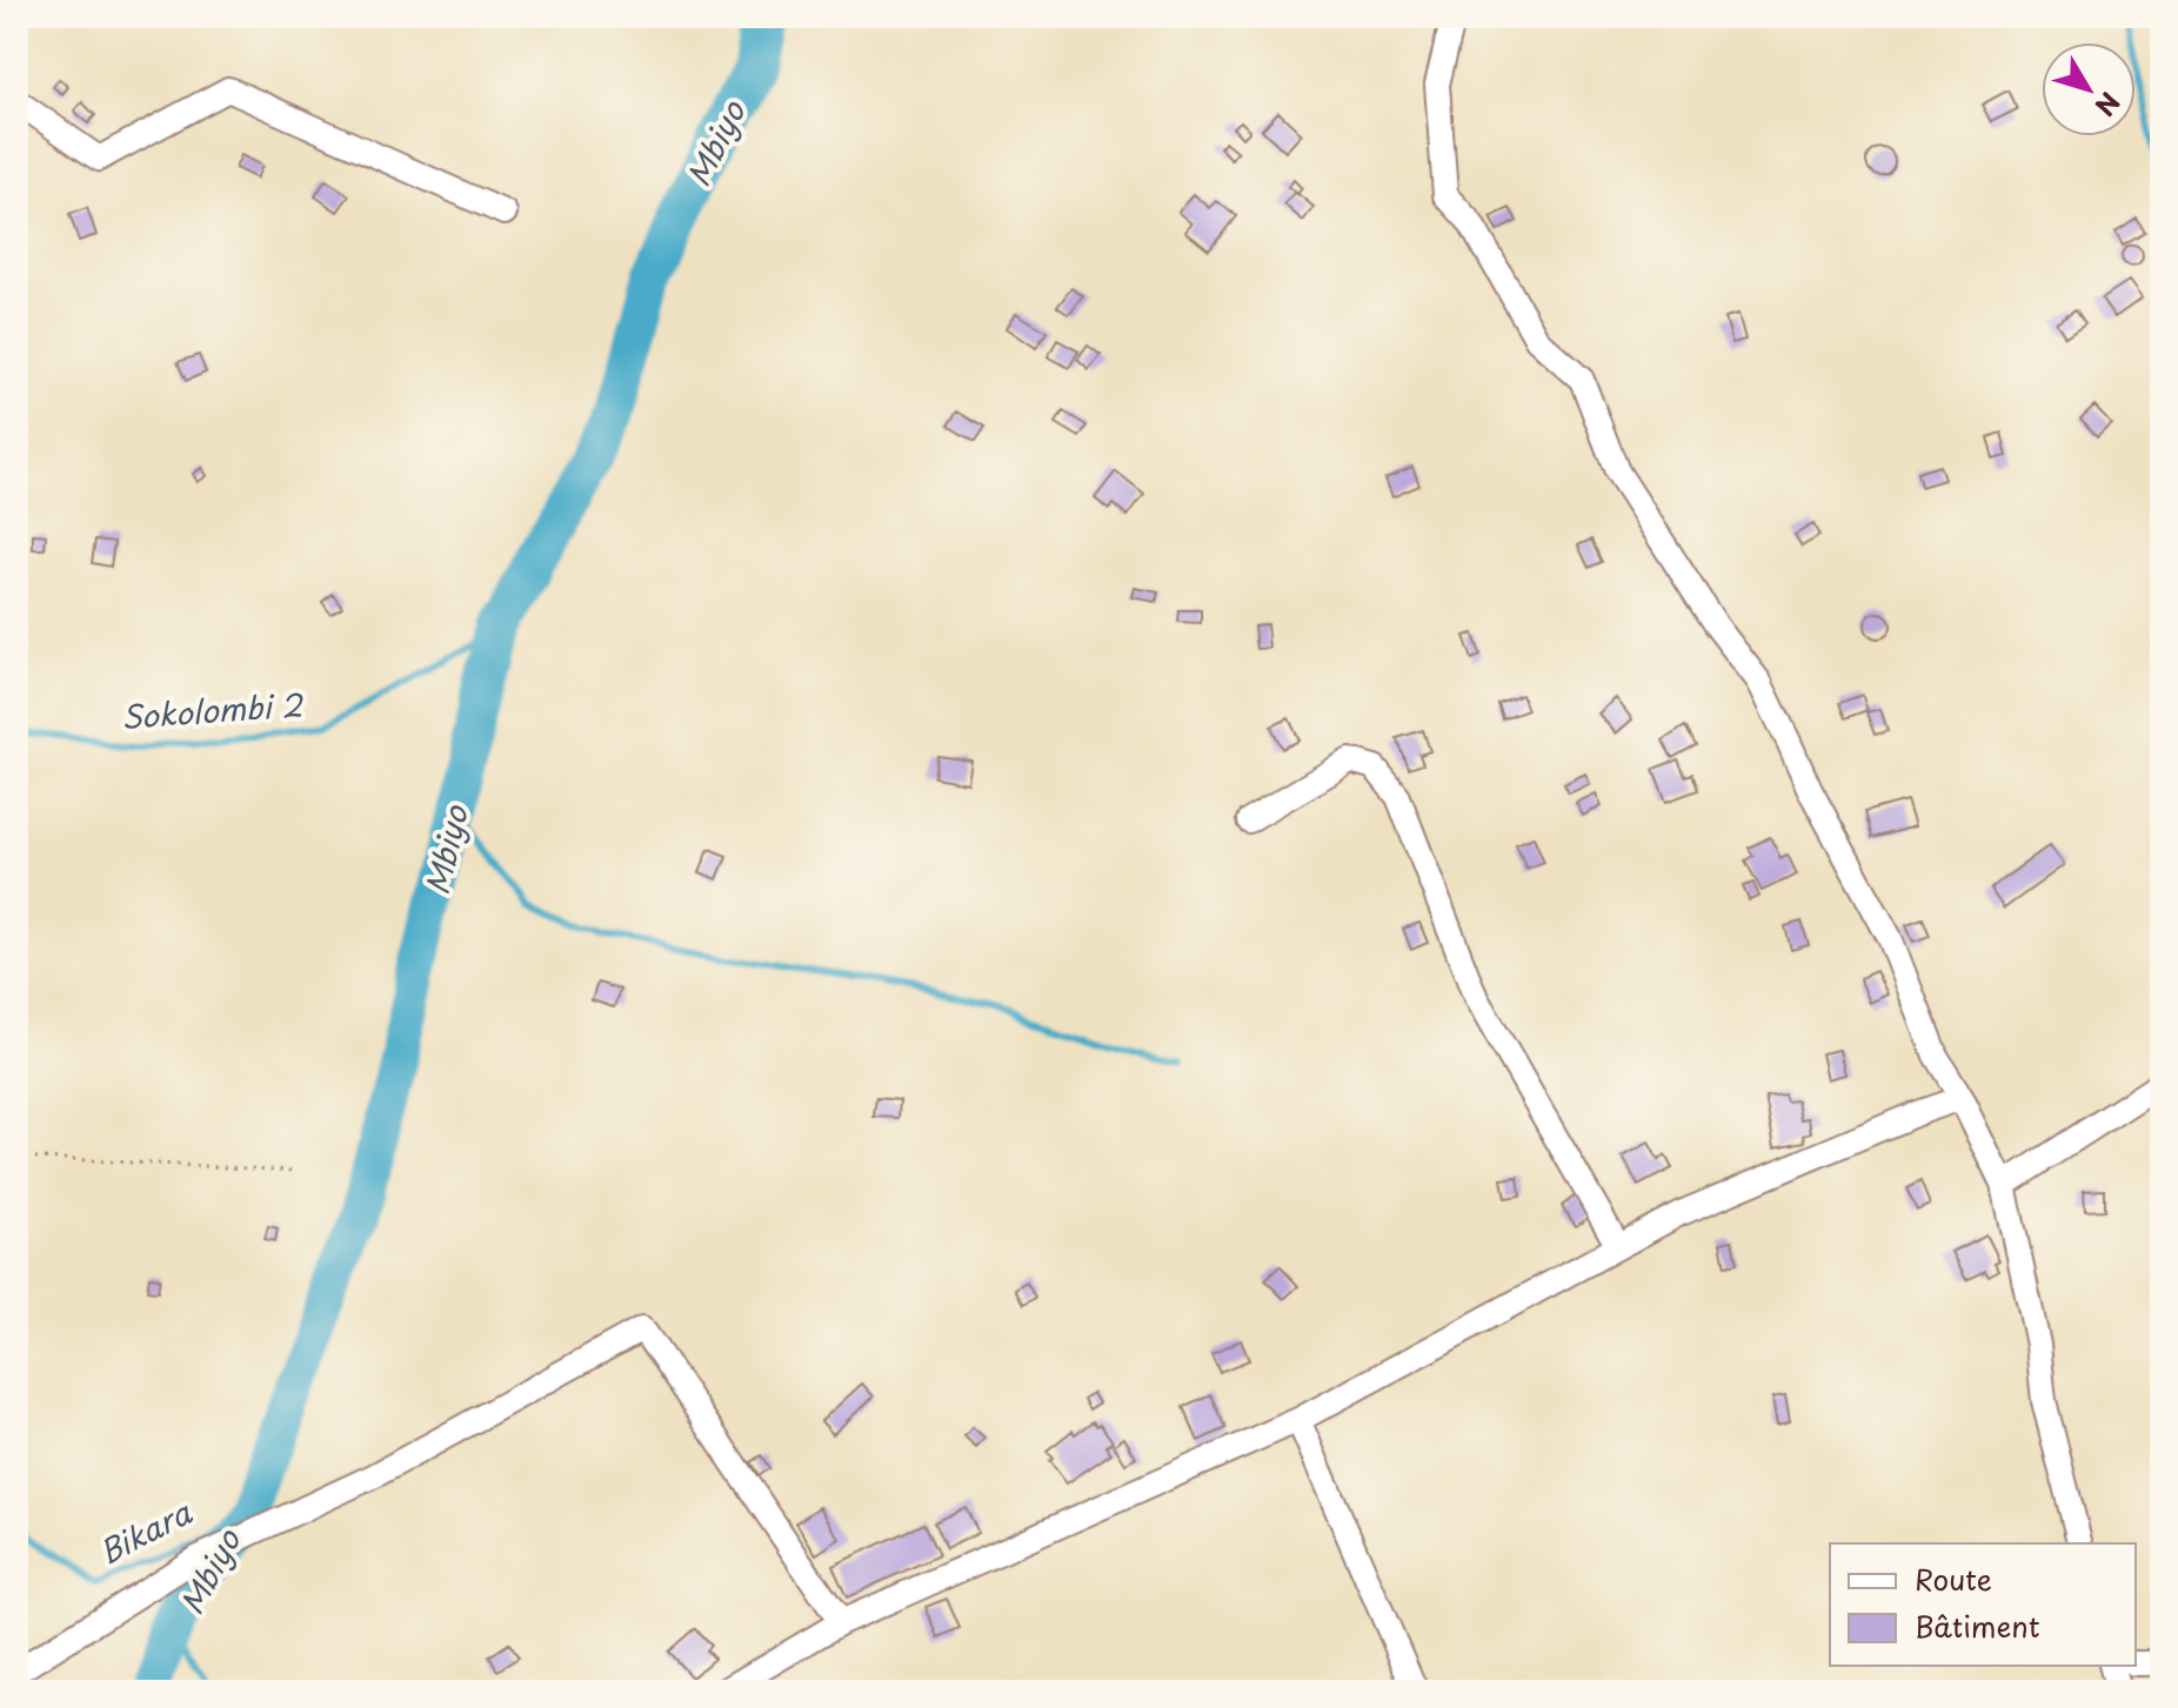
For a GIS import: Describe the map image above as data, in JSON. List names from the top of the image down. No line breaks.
{"water":["Mbiyo","Sokolombi 2","Bikara"],"legend":["Route","Bâtiment"],"north":"bottom right"}
